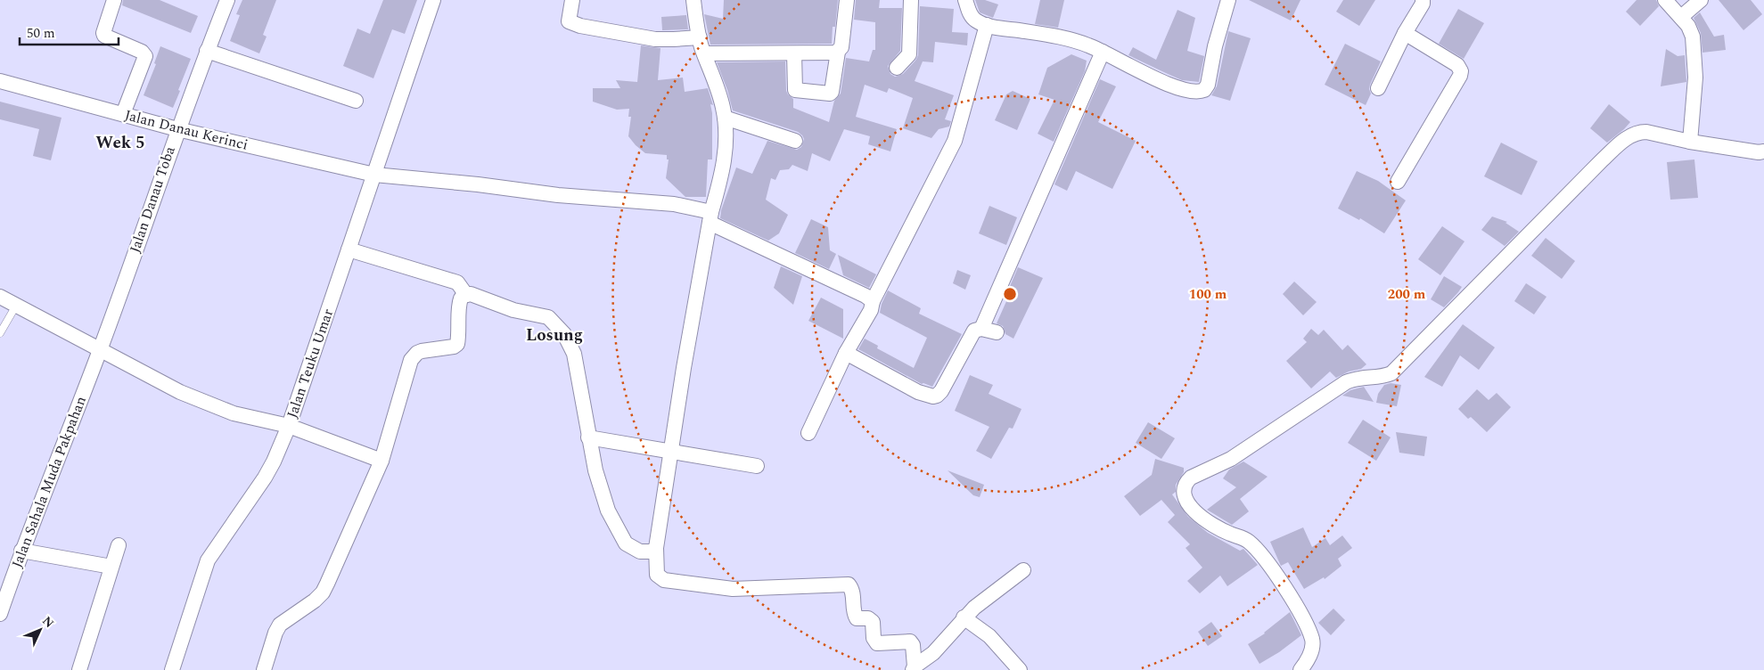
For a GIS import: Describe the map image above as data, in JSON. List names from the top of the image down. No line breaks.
{"streets":{"street":["Jalan Danau Kerinci","Jalan Danau Toba","Jalan Teuku Umar","Jalan Sahala Muda Pakpahan"]},"crossings":[["Jalan Danau Kerinci","Jalan Danau Toba"],["Jalan Danau Kerinci","Jalan Teuku Umar"],["Jalan Danau Toba","Jalan Teuku Umar"],["Jalan Danau Toba","Jalan Sahala Muda Pakpahan"],["Jalan Teuku Umar","Jalan Sahala Muda Pakpahan"]],"districts":["Wek 5","Losung"],"scale_bar":"50 m","north":"top right","rings":["100 m","200 m"]}
